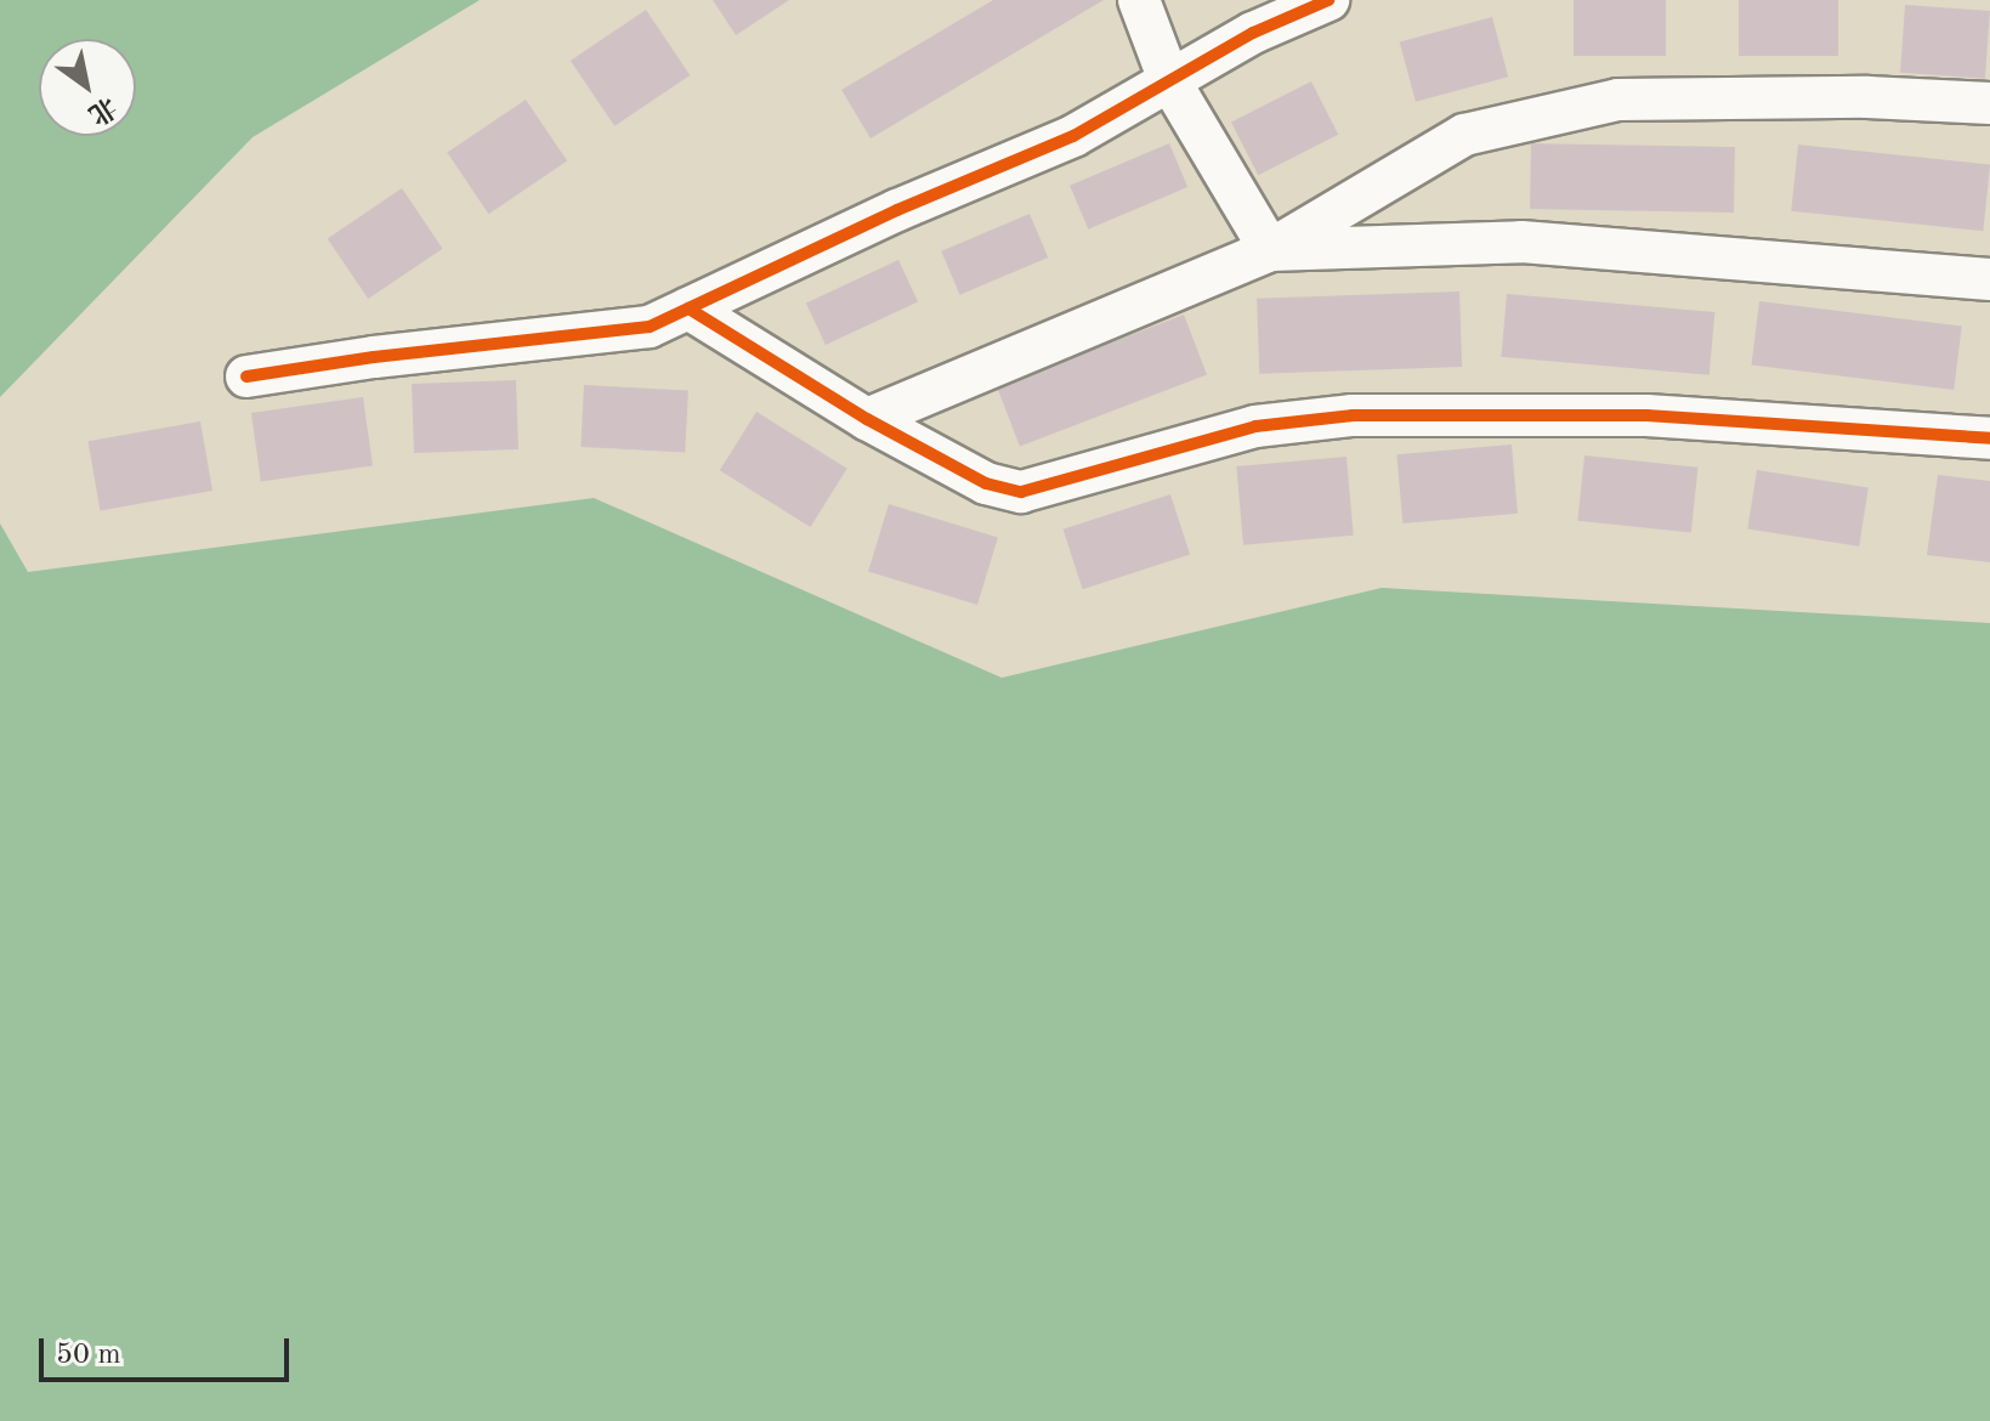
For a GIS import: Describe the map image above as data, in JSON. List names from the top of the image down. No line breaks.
{"scale_bar":"50 m","north":"bottom right"}
